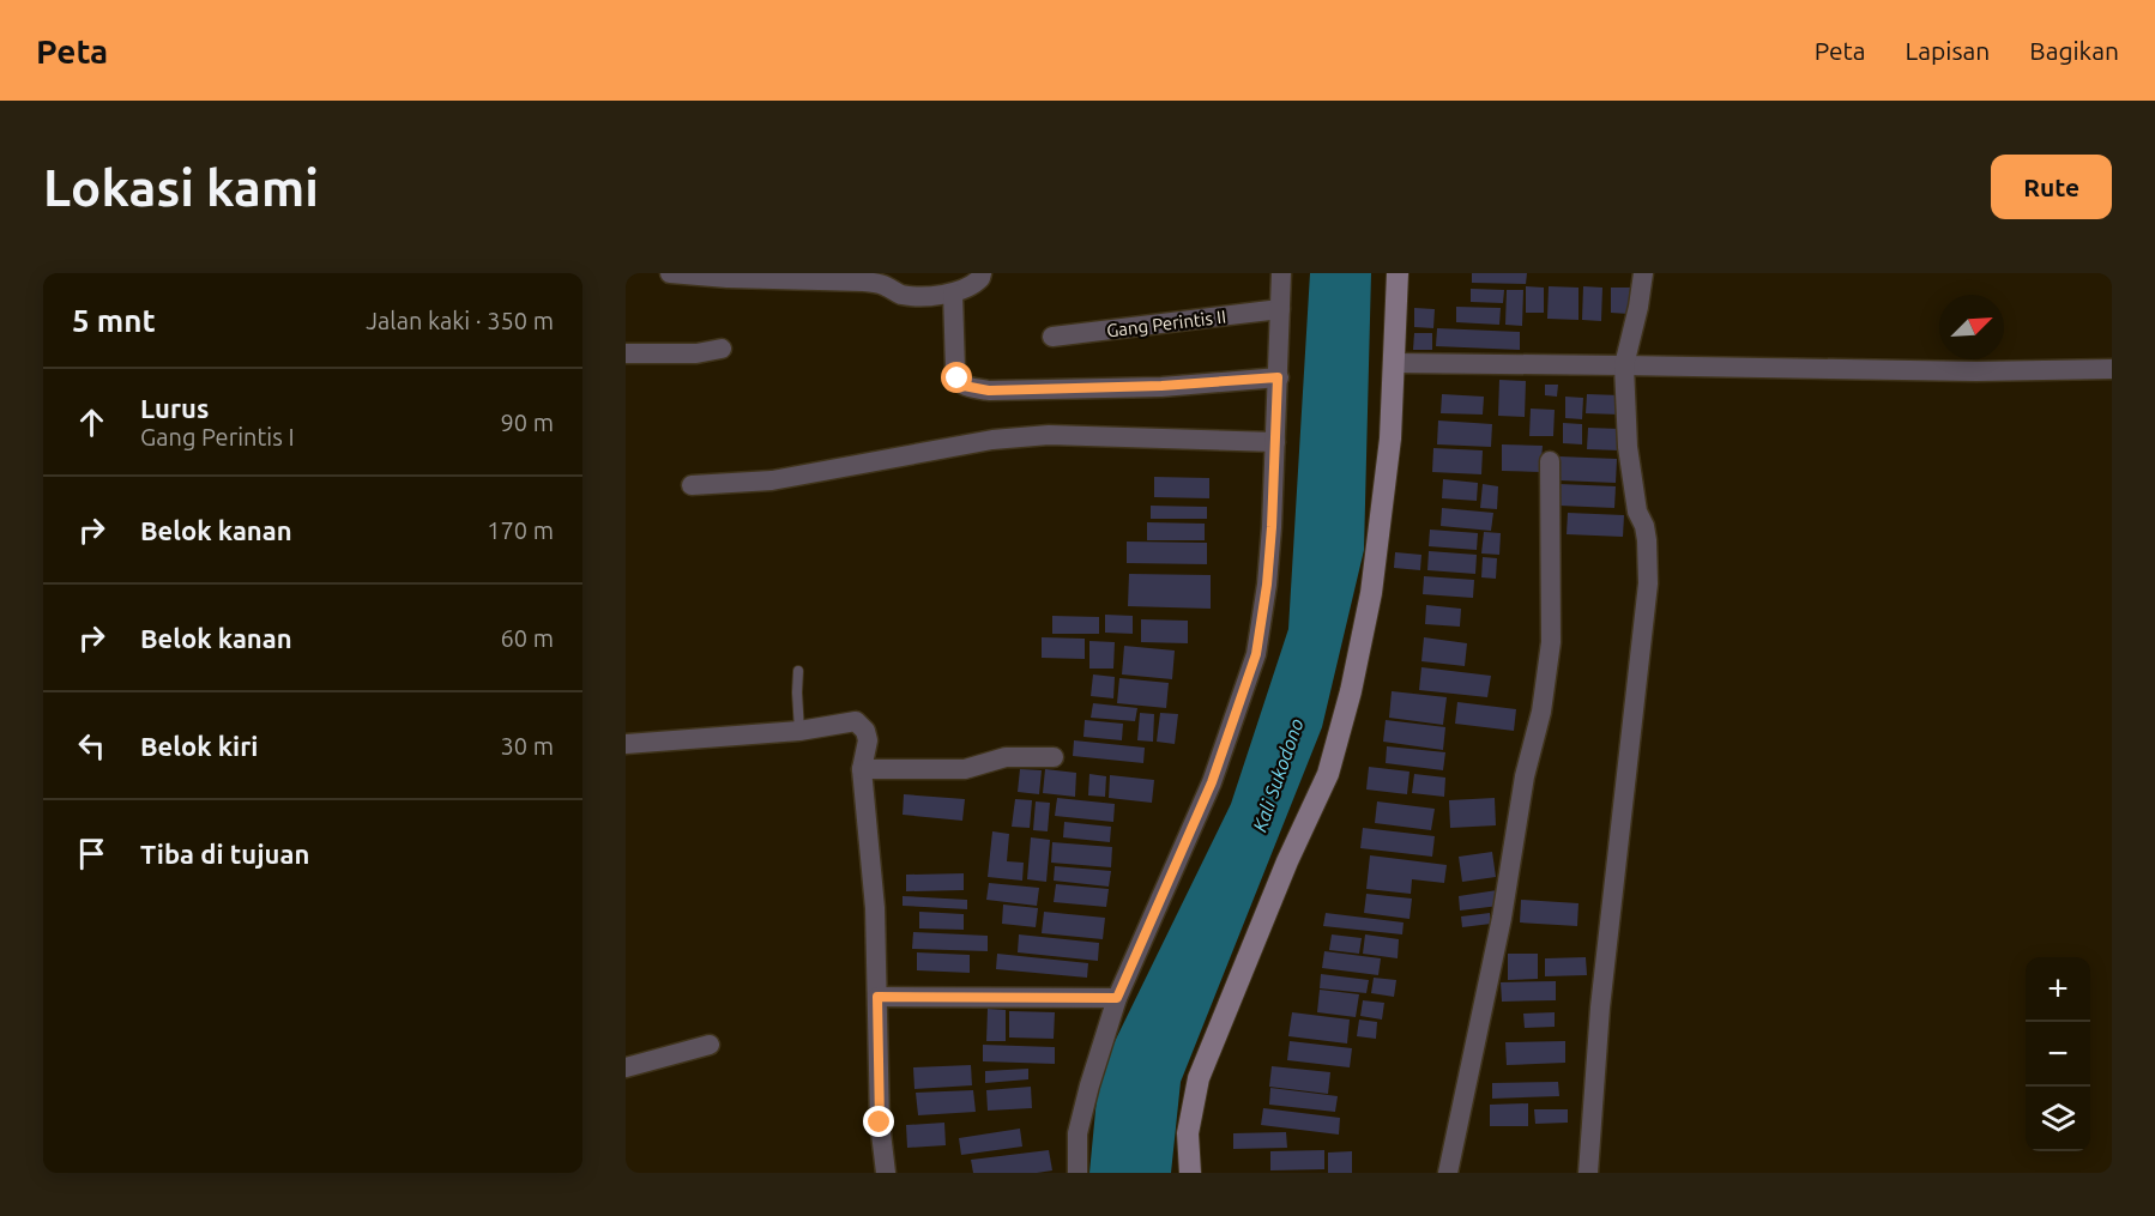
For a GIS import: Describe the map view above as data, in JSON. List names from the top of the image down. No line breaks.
{"streets":{"street":["Gang Perintis II"]},"water":["Kali Sukodono"],"north":"top right","page":{"header":"Peta","nav":["Peta","Lapisan","Bagikan"],"buttons":"Rute","title":"Lokasi kami","heading":["5 mnt","Jalan kaki · 350 m"],"list":[["Lurus","Gang Perintis I","90 m"],["Belok kanan","170 m"],["Belok kanan","60 m"],["Belok kiri","30 m"],"Tiba di tujuan"],"map_buttons":["+","−"]}}
